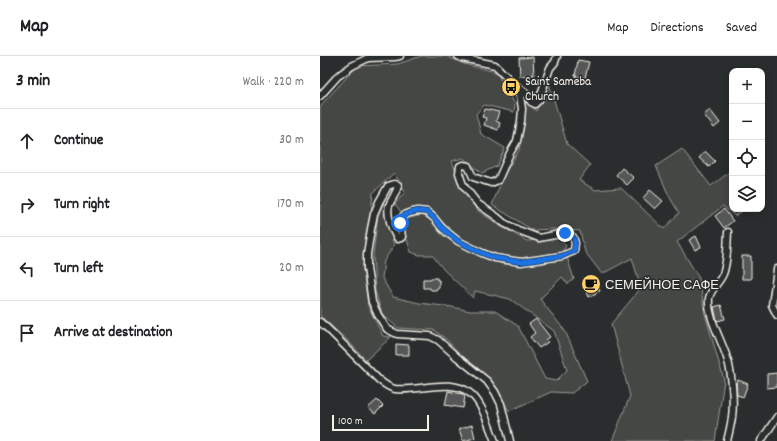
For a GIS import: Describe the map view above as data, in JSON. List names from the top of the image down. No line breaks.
{"places":{"bus stop":["Saint Sameba Church"],"cafe":["СЕМЕЙНОЕ САФЕ"]},"scale_bar":"100 m","page":{"header":"Map","nav":["Map","Directions","Saved"],"heading":["3 min","Walk · 220 m"],"map_buttons":["+","−"],"list":[["Continue","30 m"],["Turn right","170 m"],["Turn left","20 m"],"Arrive at destination"],"scale":"100 m"}}
